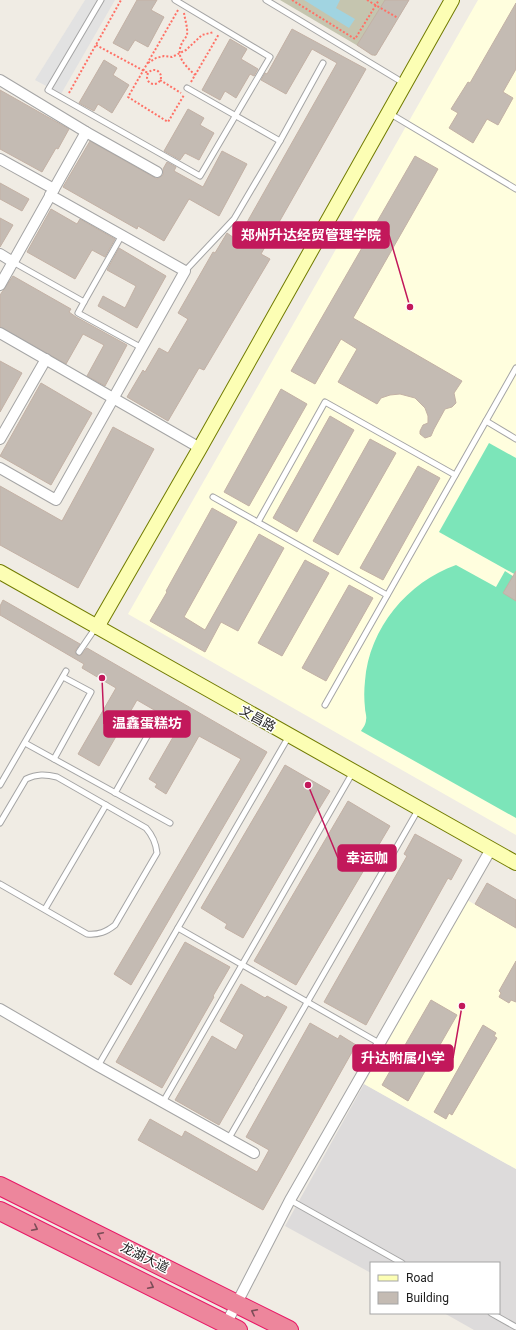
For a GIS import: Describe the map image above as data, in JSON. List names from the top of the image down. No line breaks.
{"streets":{"highway":["龙湖大道"],"street":["文昌路"]},"places":["郑州升达经贸管理学院","温鑫蛋糕坊","幸运咖","升达附属小学"],"legend":["Road","Building"]}
